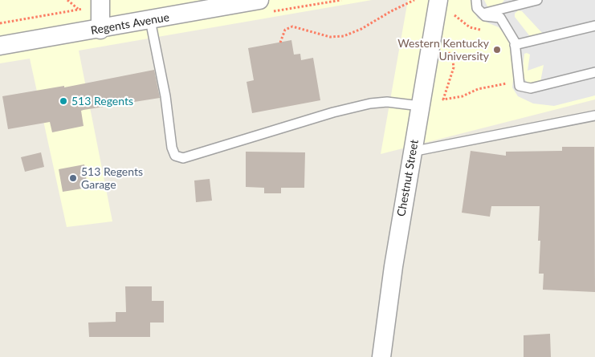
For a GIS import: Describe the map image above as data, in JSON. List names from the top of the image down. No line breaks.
{"streets":{"street":["Regents Avenue","Chestnut Street"]},"places":["Western Kentucky University","513 Regents","513 Regents Garage"]}
